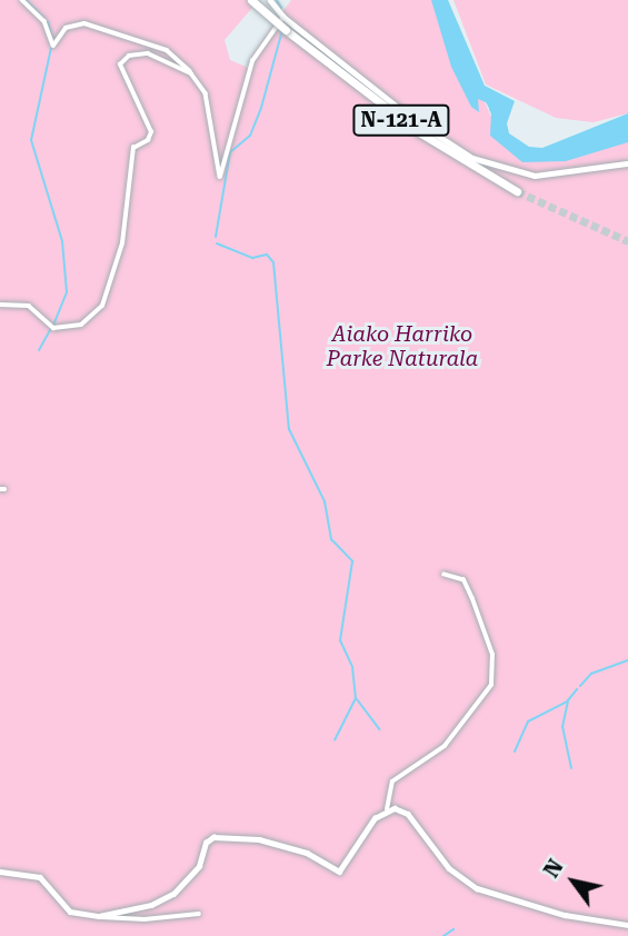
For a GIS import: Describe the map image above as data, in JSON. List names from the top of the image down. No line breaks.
{"streets":{"highway":["N-121-A"]},"parks":["Aiako Harriko Parke Naturala"],"north":"top left"}
